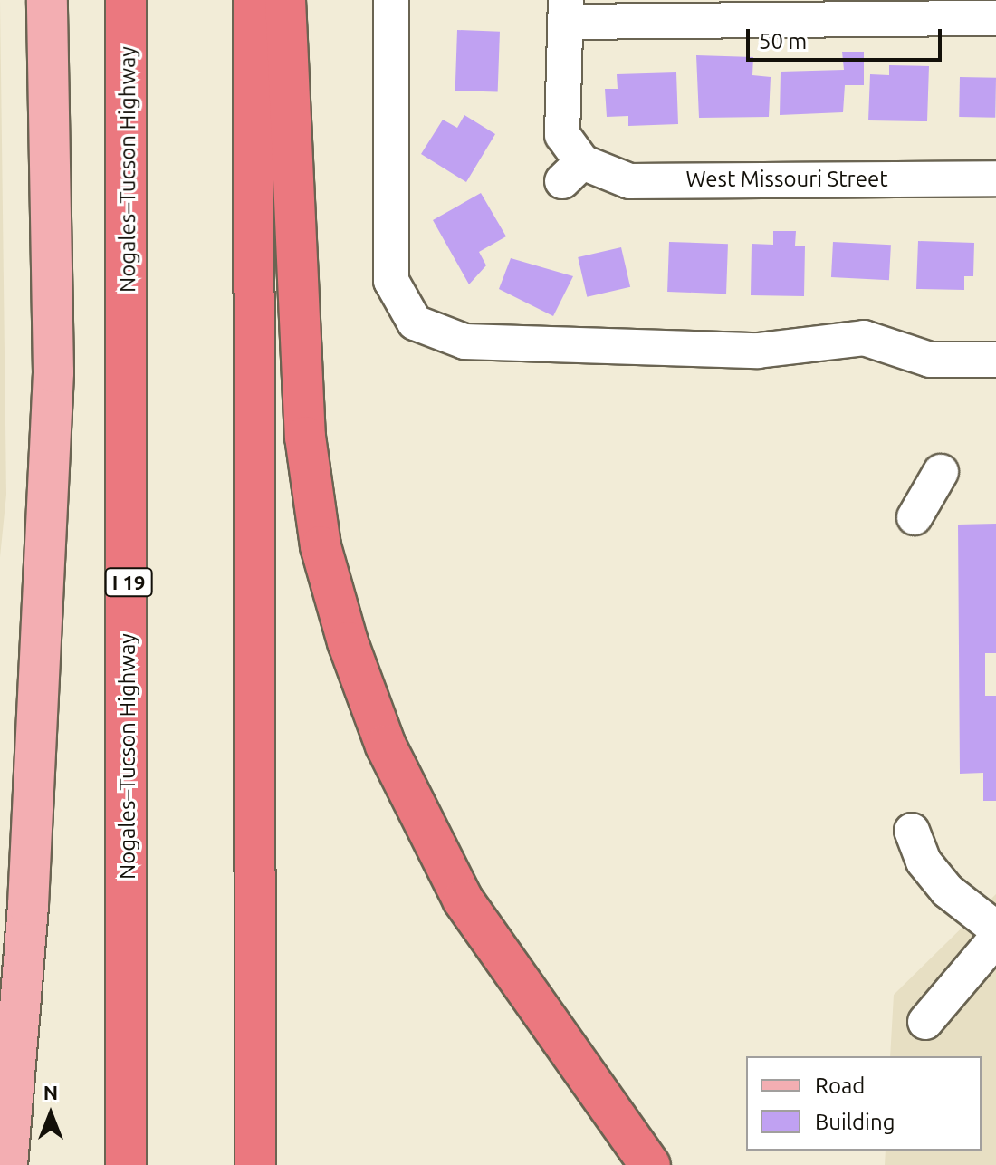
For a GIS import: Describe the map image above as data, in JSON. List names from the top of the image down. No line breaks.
{"streets":{"highway":["Nogales–Tucson Highway","I 19"],"street":["West Missouri Street"]},"legend":["Road","Building"],"scale_bar":"50 m","north":"top"}
